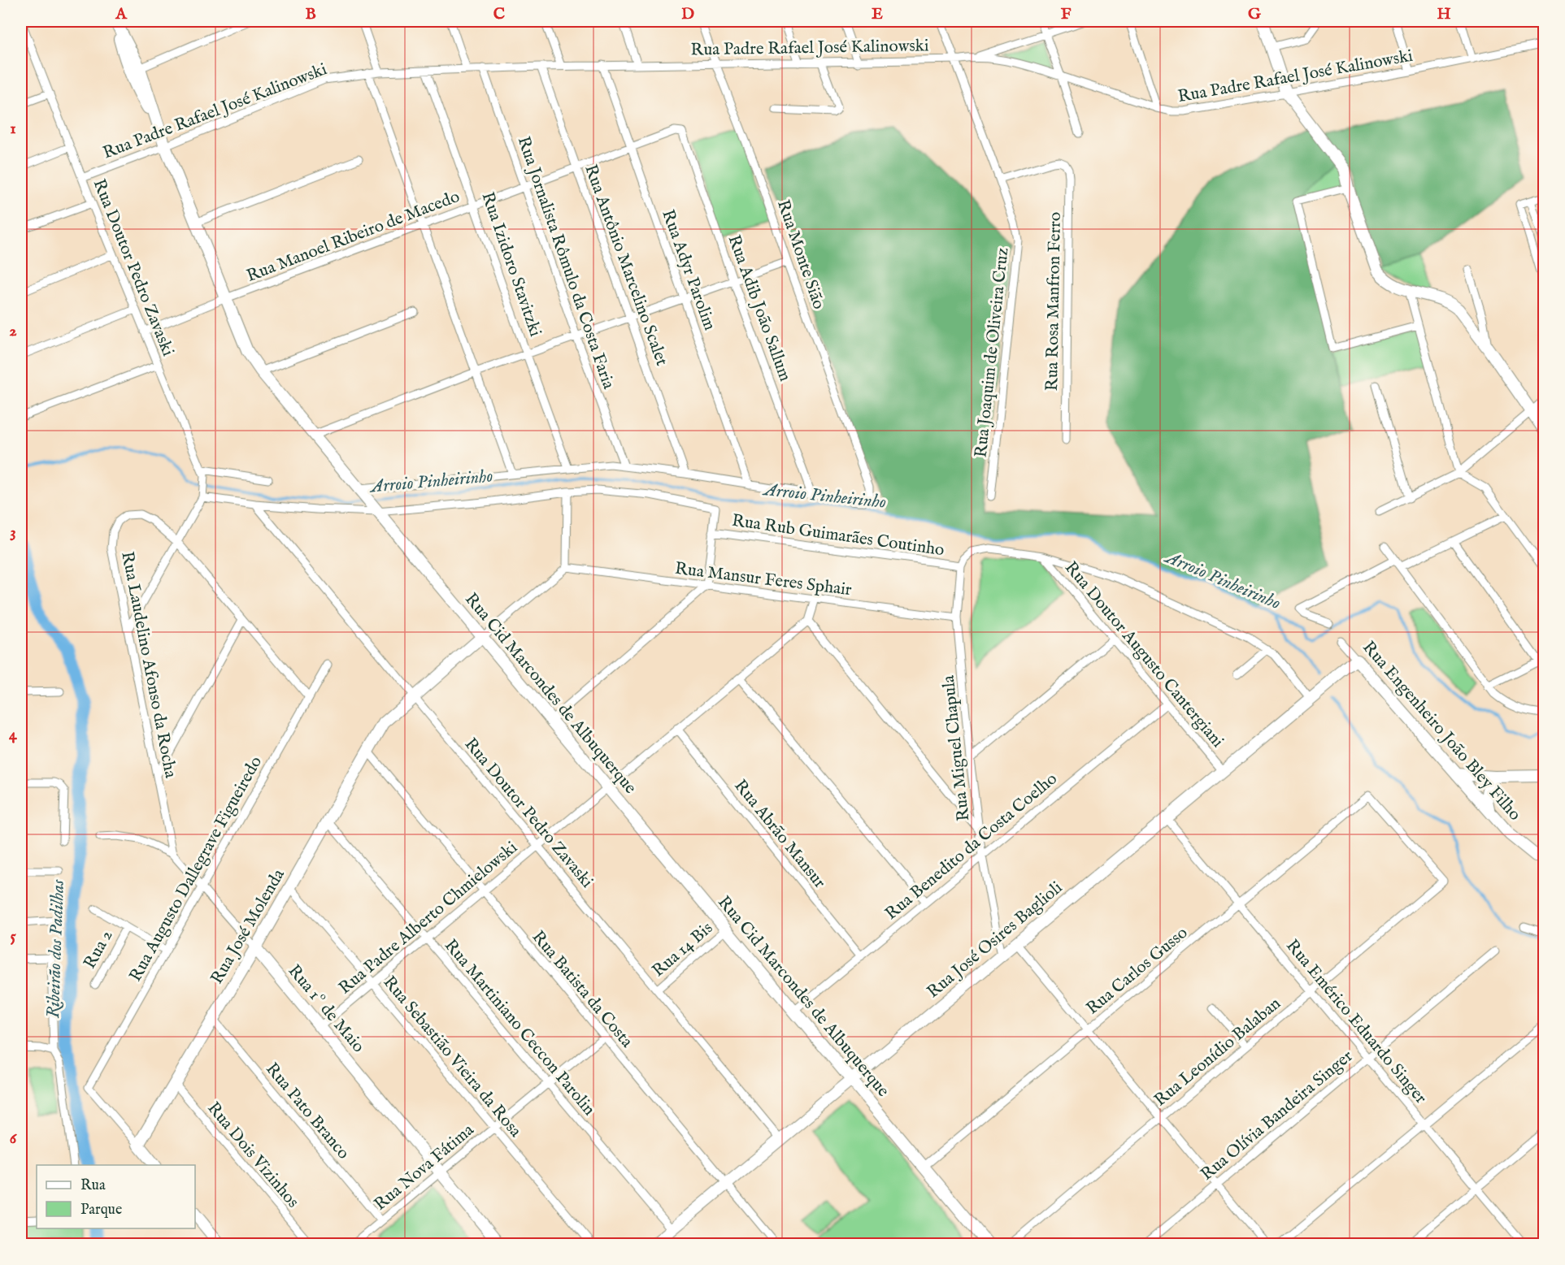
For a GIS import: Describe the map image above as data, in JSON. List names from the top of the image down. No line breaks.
{"streets":{"street":["Rua Padre Rafael José Kalinowski","Rua Manoel Ribeiro de Macedo","Rua Monte Sião","Rua Jornalista Rômulo da Costa Faria","Rua Izidoro Stavitzki","Rua Antônio Marcelino Scalet","Rua Doutor Pedro Zavaski","Rua Adyr Parolim","Rua Rosa Manfron Ferro","Rua Adib João Sallum","Rua Joaquim de Oliveira Cruz","Rua Rub Guimarães Coutinho","Rua Mansur Feres Sphair","Rua Doutor Augusto Cantergiani","Rua Laudelino Afonso da Rocha","Rua Cid Marcondes de Albuquerque","Rua Engenheiro João Bley Filho","Rua Miguel Chapula","Rua Abrão Mansur","Rua Benedito da Costa Coelho","Rua Augusto Dallegrave Figueiredo","Rua Padre Alberto Chmielowski","Rua José Molenda","Rua José Osires Baglioli","Rua 2","Rua 14 Bis","Rua Carlos Gusso","Rua Batista da Costa","Rua 1º de Maio","Rua Emérico Eduardo Singer","Rua Martiniano Ceccon Parolin","Rua Leonídio Balaban","Rua Sebastião Vieira da Rosa","Rua Pato Branco","Rua Olívia Bandeira Singer","Rua Dois Vizinhos","Rua Nova Fátima"]},"crossings":[["Rua Padre Rafael José Kalinowski","Rua Monte Sião"],["Rua Padre Rafael José Kalinowski","Rua Jornalista Rômulo da Costa Faria"],["Rua Padre Rafael José Kalinowski","Rua Izidoro Stavitzki"],["Rua Padre Rafael José Kalinowski","Rua Antônio Marcelino Scalet"],["Rua Padre Rafael José Kalinowski","Rua Doutor Pedro Zavaski"],["Rua Padre Rafael José Kalinowski","Rua Adyr Parolim"],["Rua Padre Rafael José Kalinowski","Rua Joaquim de Oliveira Cruz"],["Rua Padre Rafael José Kalinowski","Rua Cid Marcondes de Albuquerque"],["Rua Manoel Ribeiro de Macedo","Rua Jornalista Rômulo da Costa Faria"],["Rua Manoel Ribeiro de Macedo","Rua Izidoro Stavitzki"],["Rua Manoel Ribeiro de Macedo","Rua Antônio Marcelino Scalet"],["Rua Manoel Ribeiro de Macedo","Rua Doutor Pedro Zavaski"],["Rua Manoel Ribeiro de Macedo","Rua Adyr Parolim"],["Rua Manoel Ribeiro de Macedo","Rua Adib João Sallum"],["Rua Manoel Ribeiro de Macedo","Rua Cid Marcondes de Albuquerque"],["Rua Monte Sião","Rua Adib João Sallum"],["Rua Doutor Pedro Zavaski","Rua Padre Alberto Chmielowski"],["Rua Doutor Pedro Zavaski","Rua José Molenda"],["Rua Doutor Pedro Zavaski","Rua José Osires Baglioli"],["Rua Doutor Pedro Zavaski","Rua 14 Bis"],["Rua Rosa Manfron Ferro","Rua Joaquim de Oliveira Cruz"],["Rua Rub Guimarães Coutinho","Rua Miguel Chapula"],["Rua Mansur Feres Sphair","Rua Miguel Chapula"],["Rua Doutor Augusto Cantergiani","Rua Benedito da Costa Coelho"],["Rua Doutor Augusto Cantergiani","Rua José Osires Baglioli"],["Rua Laudelino Afonso da Rocha","Rua Augusto Dallegrave Figueiredo"],["Rua Laudelino Afonso da Rocha","Rua 1º de Maio"],["Rua Cid Marcondes de Albuquerque","Rua Benedito da Costa Coelho"],["Rua Cid Marcondes de Albuquerque","Rua Padre Alberto Chmielowski"],["Rua Cid Marcondes de Albuquerque","Rua José Osires Baglioli"],["Rua Cid Marcondes de Albuquerque","Rua 14 Bis"],["Rua Cid Marcondes de Albuquerque","Rua Carlos Gusso"],["Rua Engenheiro João Bley Filho","Rua José Osires Baglioli"],["Rua Miguel Chapula","Rua Benedito da Costa Coelho"],["Rua Miguel Chapula","Rua José Osires Baglioli"],["Rua Abrão Mansur","Rua Benedito da Costa Coelho"],["Rua Abrão Mansur","Rua Padre Alberto Chmielowski"],["Rua Augusto Dallegrave Figueiredo","Rua José Molenda"],["Rua Augusto Dallegrave Figueiredo","Rua 1º de Maio"],["Rua Padre Alberto Chmielowski","Rua Batista da Costa"],["Rua Padre Alberto Chmielowski","Rua 1º de Maio"],["Rua Padre Alberto Chmielowski","Rua Martiniano Ceccon Parolin"],["Rua Padre Alberto Chmielowski","Rua Sebastião Vieira da Rosa"],["Rua José Molenda","Rua Batista da Costa"],["Rua José Molenda","Rua 1º de Maio"],["Rua José Molenda","Rua Martiniano Ceccon Parolin"],["Rua José Molenda","Rua Sebastião Vieira da Rosa"],["Rua José Molenda","Rua Pato Branco"],["Rua José Molenda","Rua Dois Vizinhos"],["Rua José Osires Baglioli","Rua Batista da Costa"],["Rua José Osires Baglioli","Rua Emérico Eduardo Singer"],["Rua José Osires Baglioli","Rua Martiniano Ceccon Parolin"],["Rua Carlos Gusso","Rua Emérico Eduardo Singer"],["Rua Carlos Gusso","Rua Leonídio Balaban"],["Rua Batista da Costa","Rua Nova Fátima"],["Rua 1º de Maio","Rua Nova Fátima"],["Rua Emérico Eduardo Singer","Rua Leonídio Balaban"],["Rua Emérico Eduardo Singer","Rua Olívia Bandeira Singer"],["Rua Martiniano Ceccon Parolin","Rua Nova Fátima"],["Rua Sebastião Vieira da Rosa","Rua Nova Fátima"],["Rua Pato Branco","Rua Nova Fátima"]],"water":["Arroio Pinheirinho","Ribeirão dos Padilhas"],"legend":["Rua","Parque"],"grid":{"columns":["A","B","C","D","E","F","G","H"],"rows":["1","2","3","4","5","6"]}}
